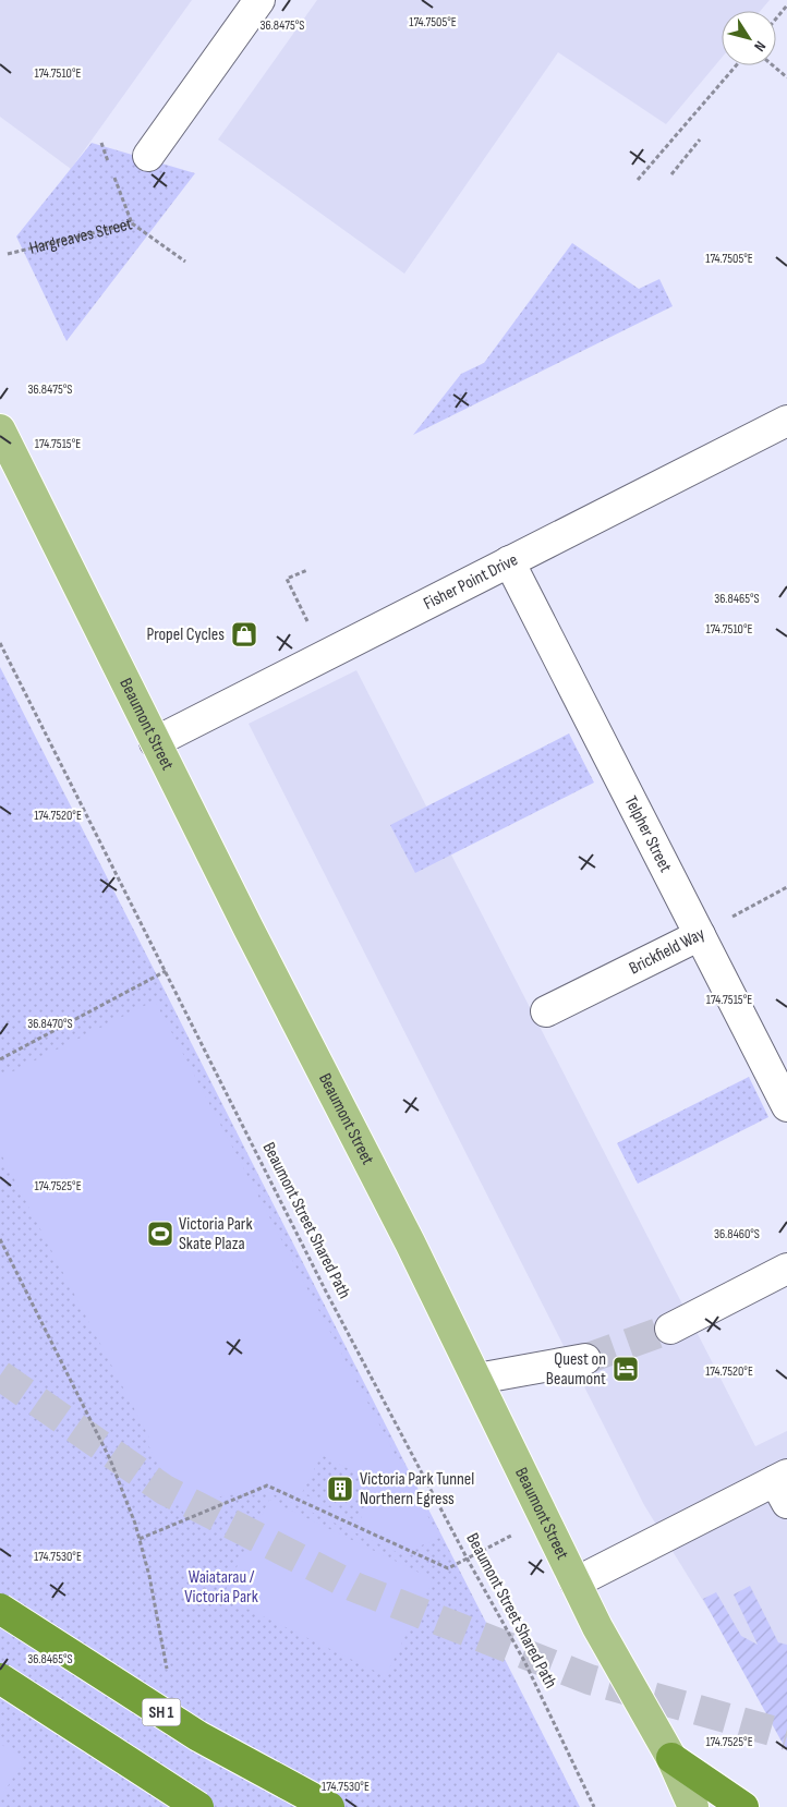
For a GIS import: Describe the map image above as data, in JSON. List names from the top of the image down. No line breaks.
{"streets":{"highway":["SH 1"],"main road":["Beaumont Street"],"street":["Fisher Point Drive","Telpher Street","Brickfield Way"],"path":["Hargreaves Street","Beaumont Street Shared Path"]},"crossings":[["Fisher Point Drive","Beaumont Street"],["Fisher Point Drive","Telpher Street"],["Telpher Street","Brickfield Way"]],"parks":["Waiatarau / Victoria Park"],"places":{"shop":["Propel Cycles"],"sports":["Victoria Park Skate Plaza"],"hotel":["Quest on Beaumont"],"building":["Victoria Park Tunnel Northern Egress"]},"north":"bottom right","coordinates":["174.7505°E","36.8475°S","174.7510°E","174.7515°E","36.8465°S","174.7520°E","36.8470°S","174.7525°E","36.8460°S","174.7530°E"]}
